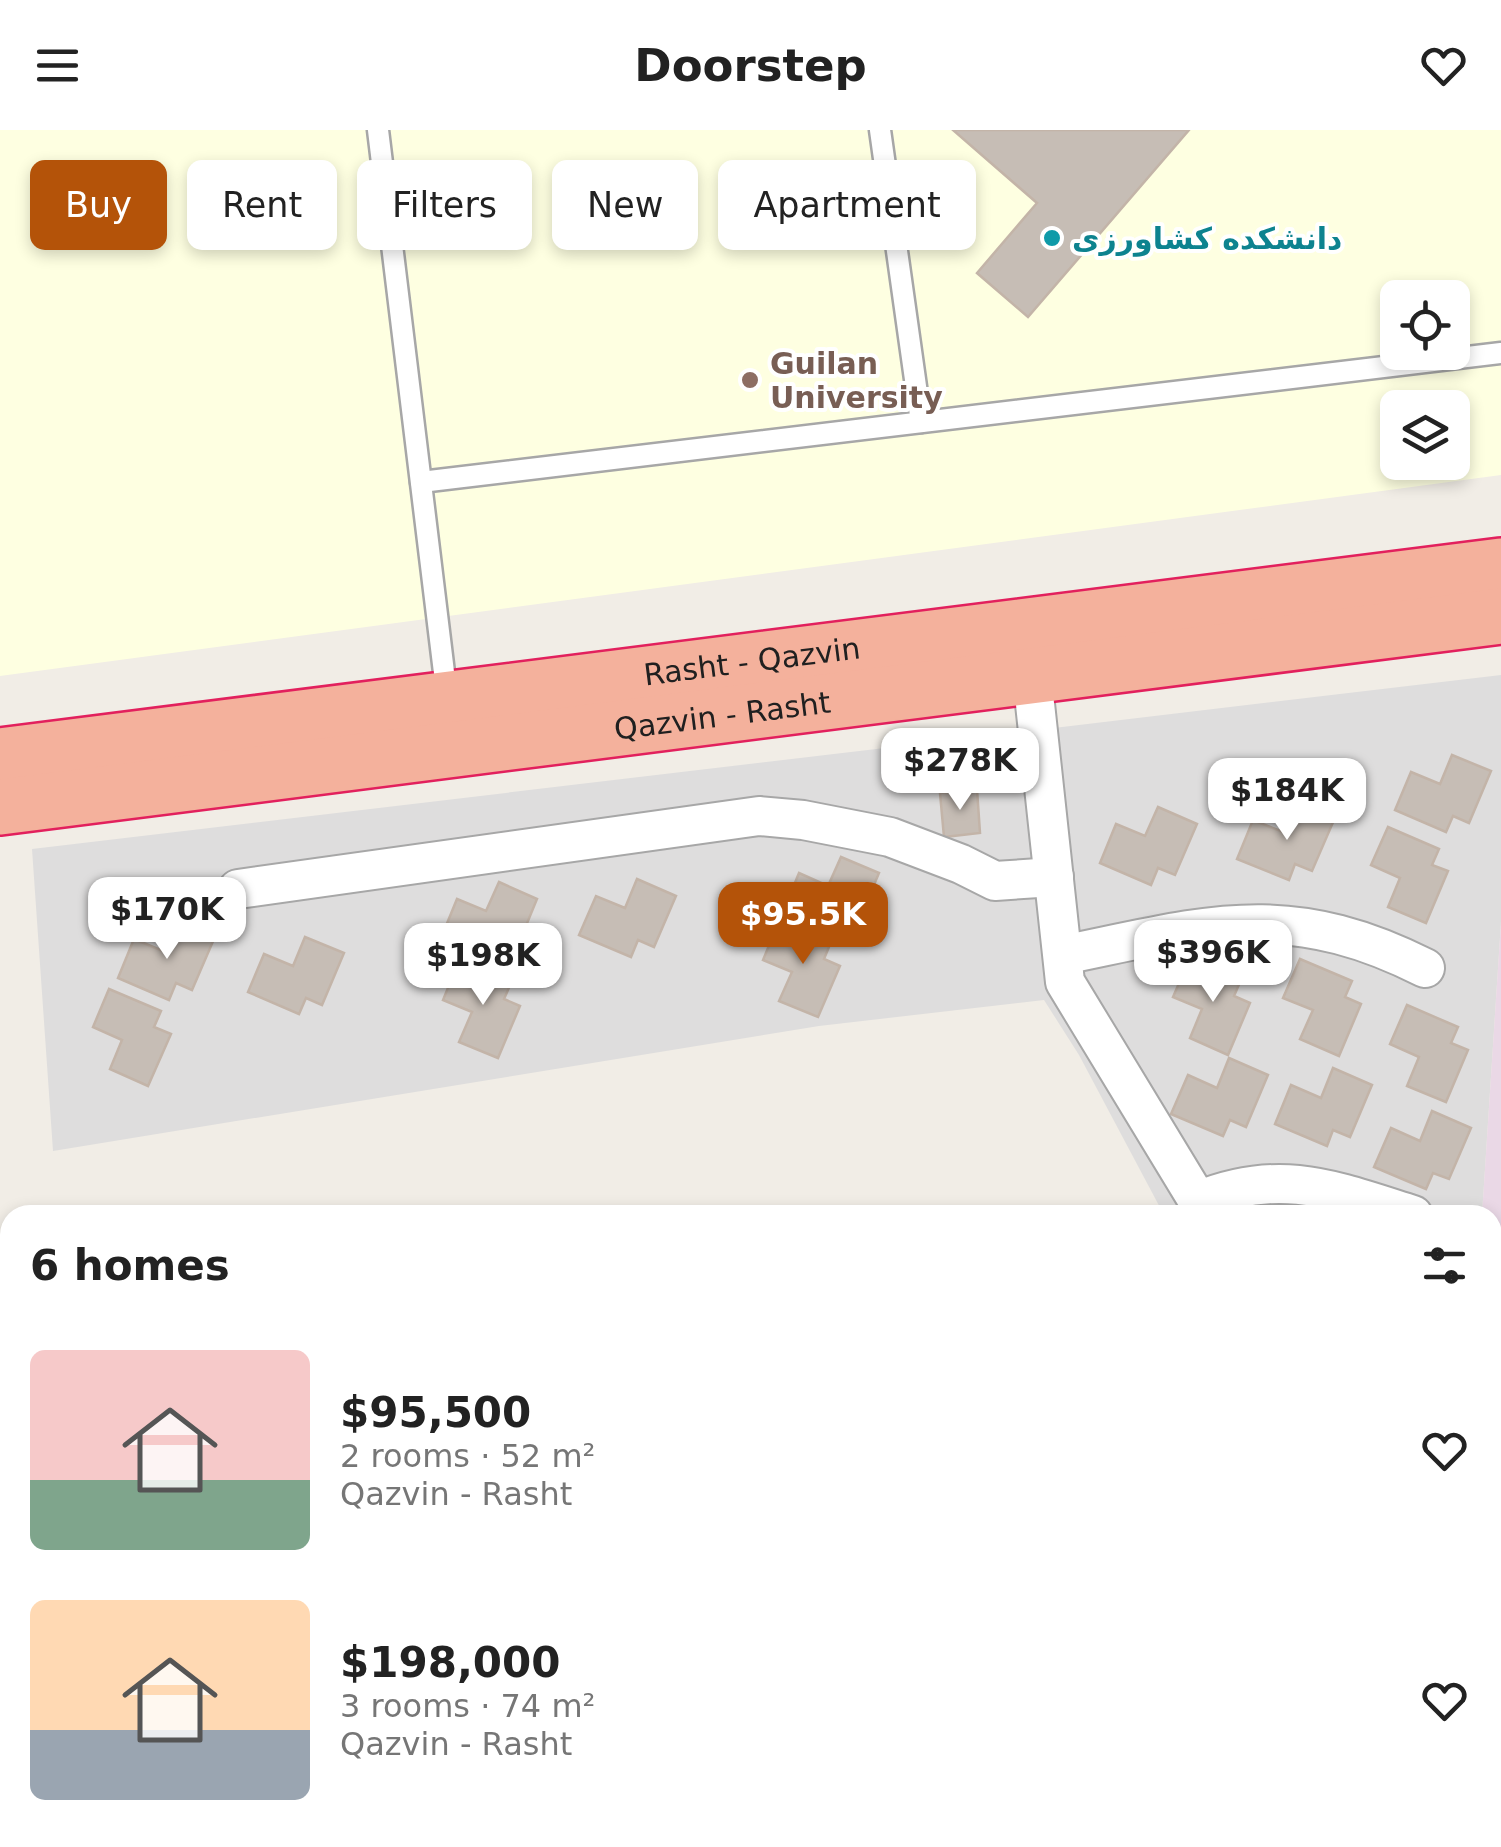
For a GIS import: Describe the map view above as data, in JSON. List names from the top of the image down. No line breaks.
{"streets":{"highway":["Rasht - Qazvin","Qazvin - Rasht"]},"places":["دانشکده کشاورزی","Guilan University"],"page":{"header":"Doorstep","chip":["Buy","Rent","Filters","New","Apartment"],"price":["$278K","$184K","$170K","$95.5K","$396K","$198K"],"heading":"6 homes","list":[{"name":"$95,500","note":"2 rooms · 52 m² · Qazvin - Rasht"},{"name":"$198,000","note":"3 rooms · 74 m² · Qazvin - Rasht"}]}}
